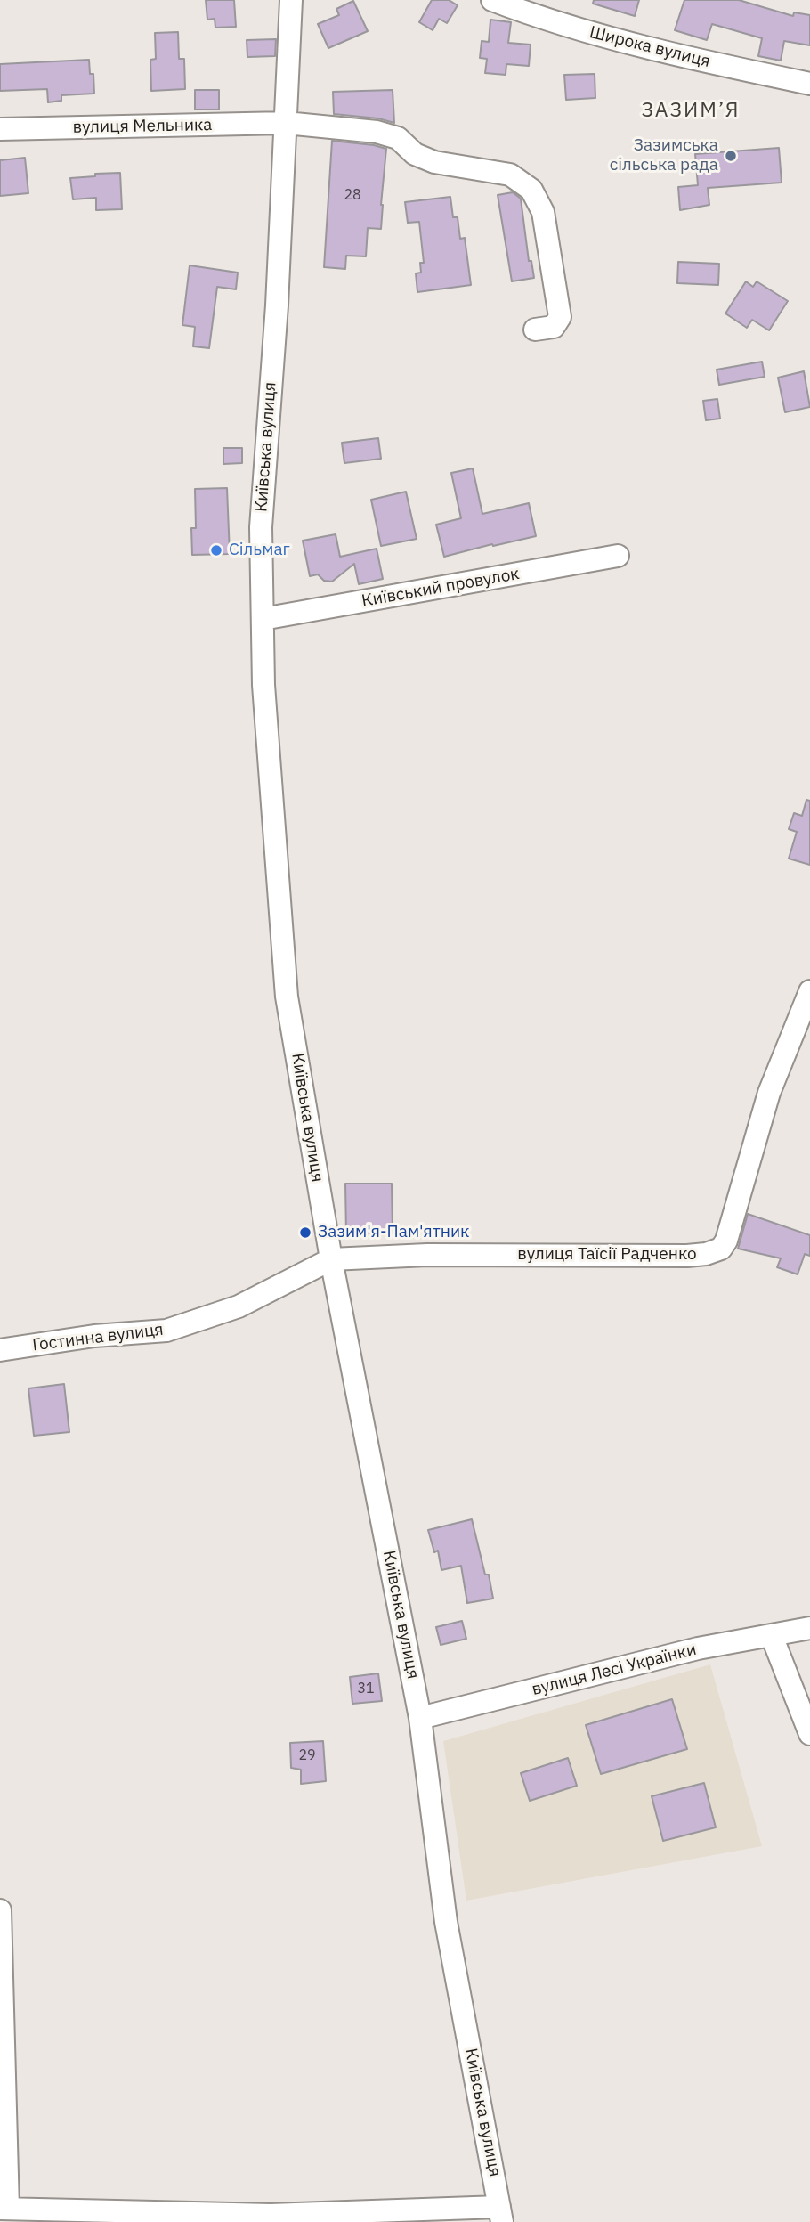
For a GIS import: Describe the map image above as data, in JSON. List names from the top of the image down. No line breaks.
{"streets":{"street":["Широка вулиця","вулиця Мельника","Київська вулиця","Київський провулок","вулиця Таїсії Радченко","Гостинна вулиця","вулиця Лесі Українки"]},"crossings":[["вулиця Мельника","Київська вулиця"],["Київська вулиця","Київський провулок"],["Київська вулиця","вулиця Таїсії Радченко"],["Київська вулиця","Гостинна вулиця"],["Київська вулиця","вулиця Лесі Українки"],["вулиця Таїсії Радченко","Гостинна вулиця"]],"districts":["ЗАЗИМ’Я"],"places":["Зазимська сільська рада","Сільмаг","Зазим'я-Пам'ятник"],"house_numbers":["28","31","29"]}
